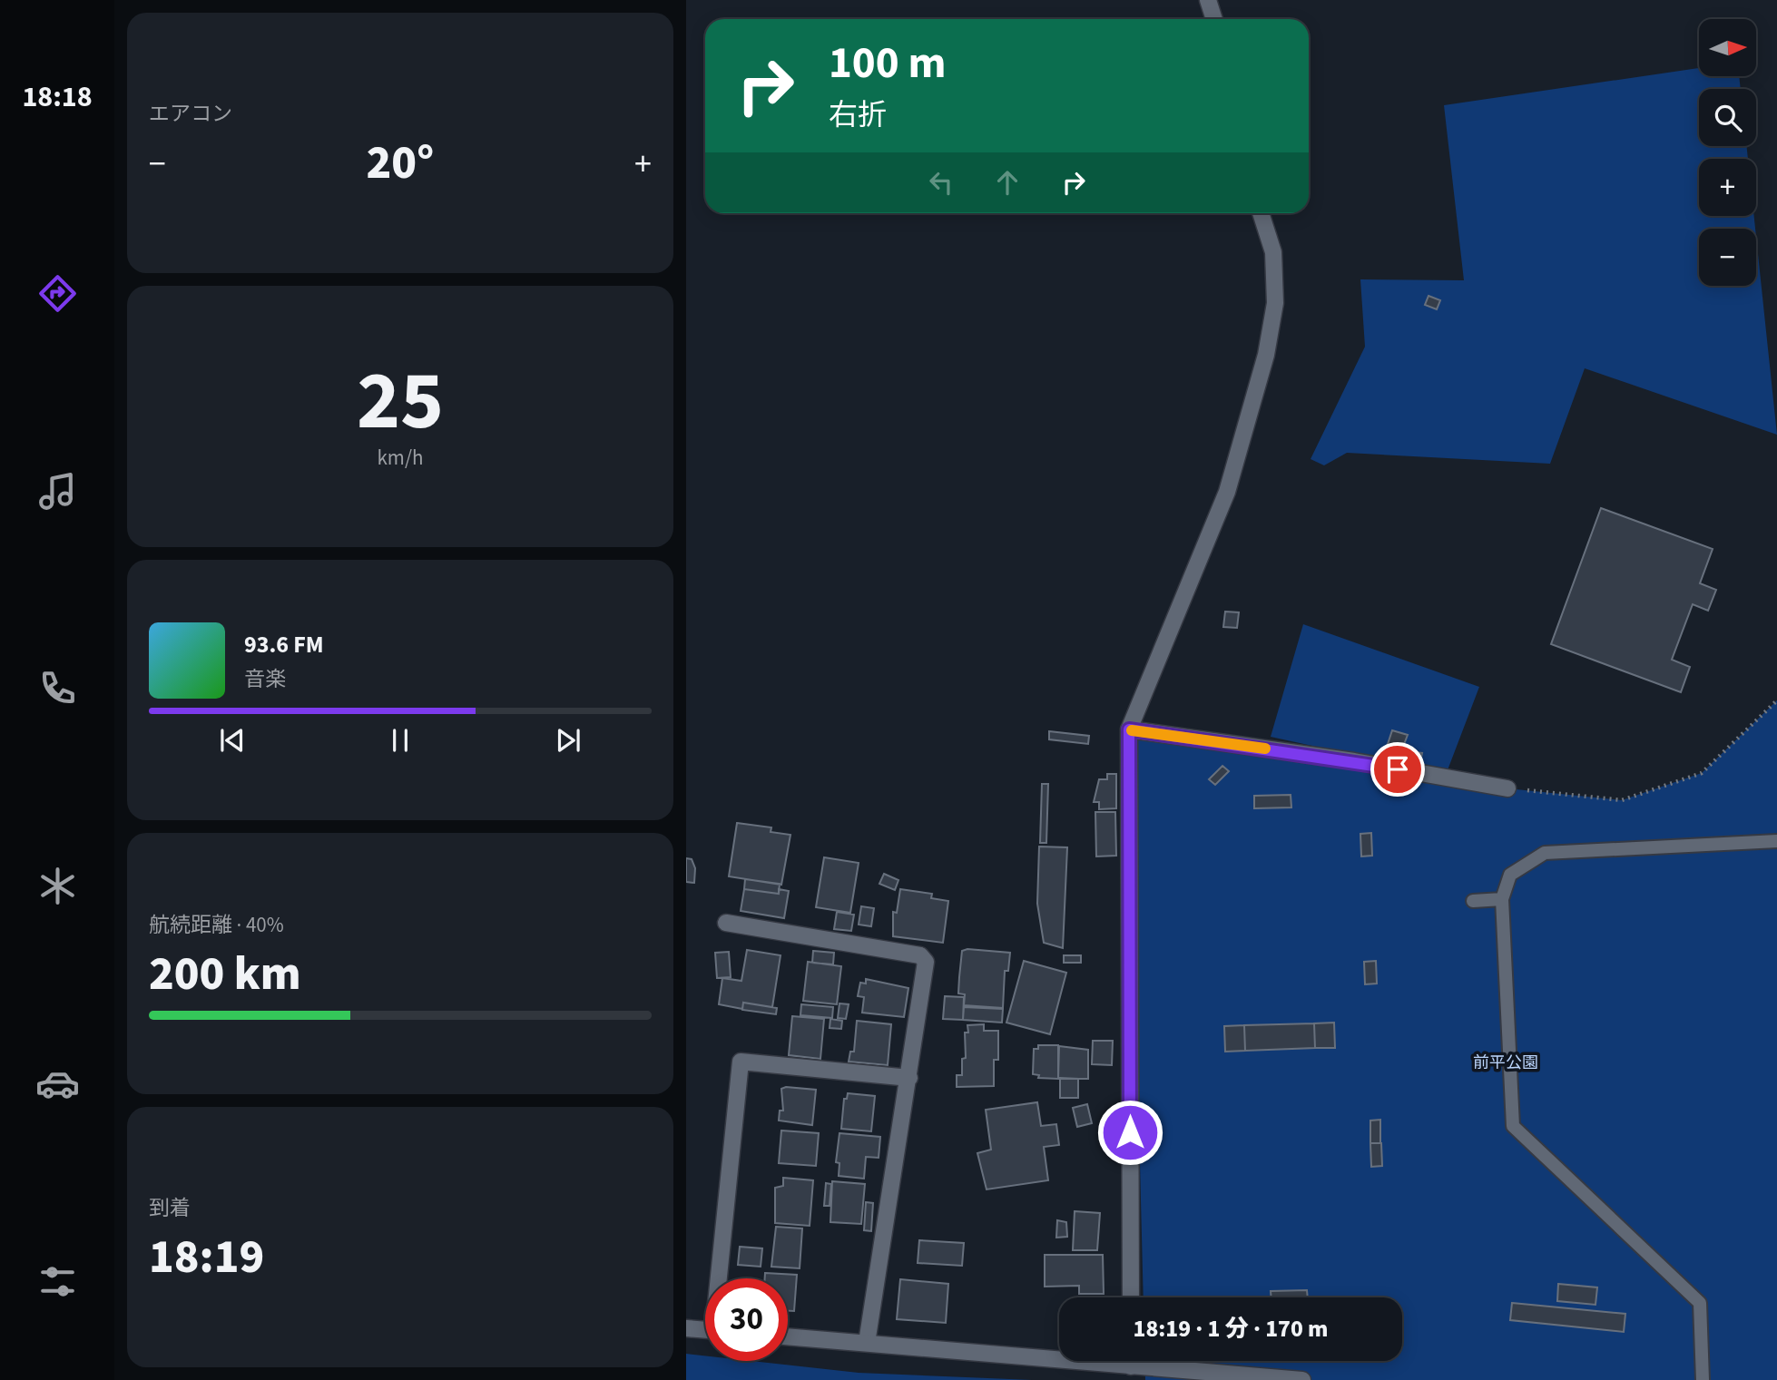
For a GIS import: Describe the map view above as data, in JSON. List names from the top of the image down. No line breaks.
{"parks":["前平公園"],"north":"right","page":{"tabs":"18:18","tile":["エアコン",["25","km/h"],["航続距離 · 40%","200 km"],["到着","18:19"]],"map_buttons":["+","−"],"turn":["100 m","右折"],"heat":["−","20°","+"],"song":["93.6 FM","音楽"],"limit":"30","trip":"18:19 · 1 分 · 170 m"}}
